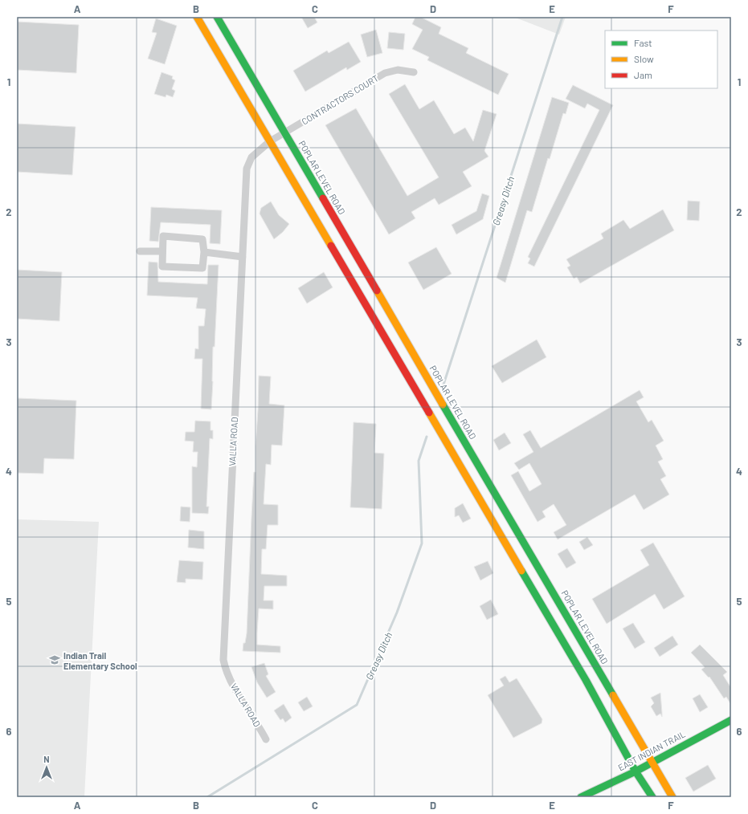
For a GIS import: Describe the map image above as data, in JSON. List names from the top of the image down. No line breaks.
{"streets":{"main road":["POPLAR LEVEL ROAD","EAST INDIAN TRAIL"],"street":["CONTRACTORS COURT","VALLA ROAD"]},"crossings":[["CONTRACTORS COURT","POPLAR LEVEL ROAD"],["CONTRACTORS COURT","VALLA ROAD"],["POPLAR LEVEL ROAD","EAST INDIAN TRAIL"]],"water":["Greasy Ditch"],"places":{"school or university":["Indian Trail Elementary School"]},"legend":["Fast","Slow","Jam"],"north":"top","grid":{"columns":["A","B","C","D","E","F"],"rows":["1","2","3","4","5","6"]}}
